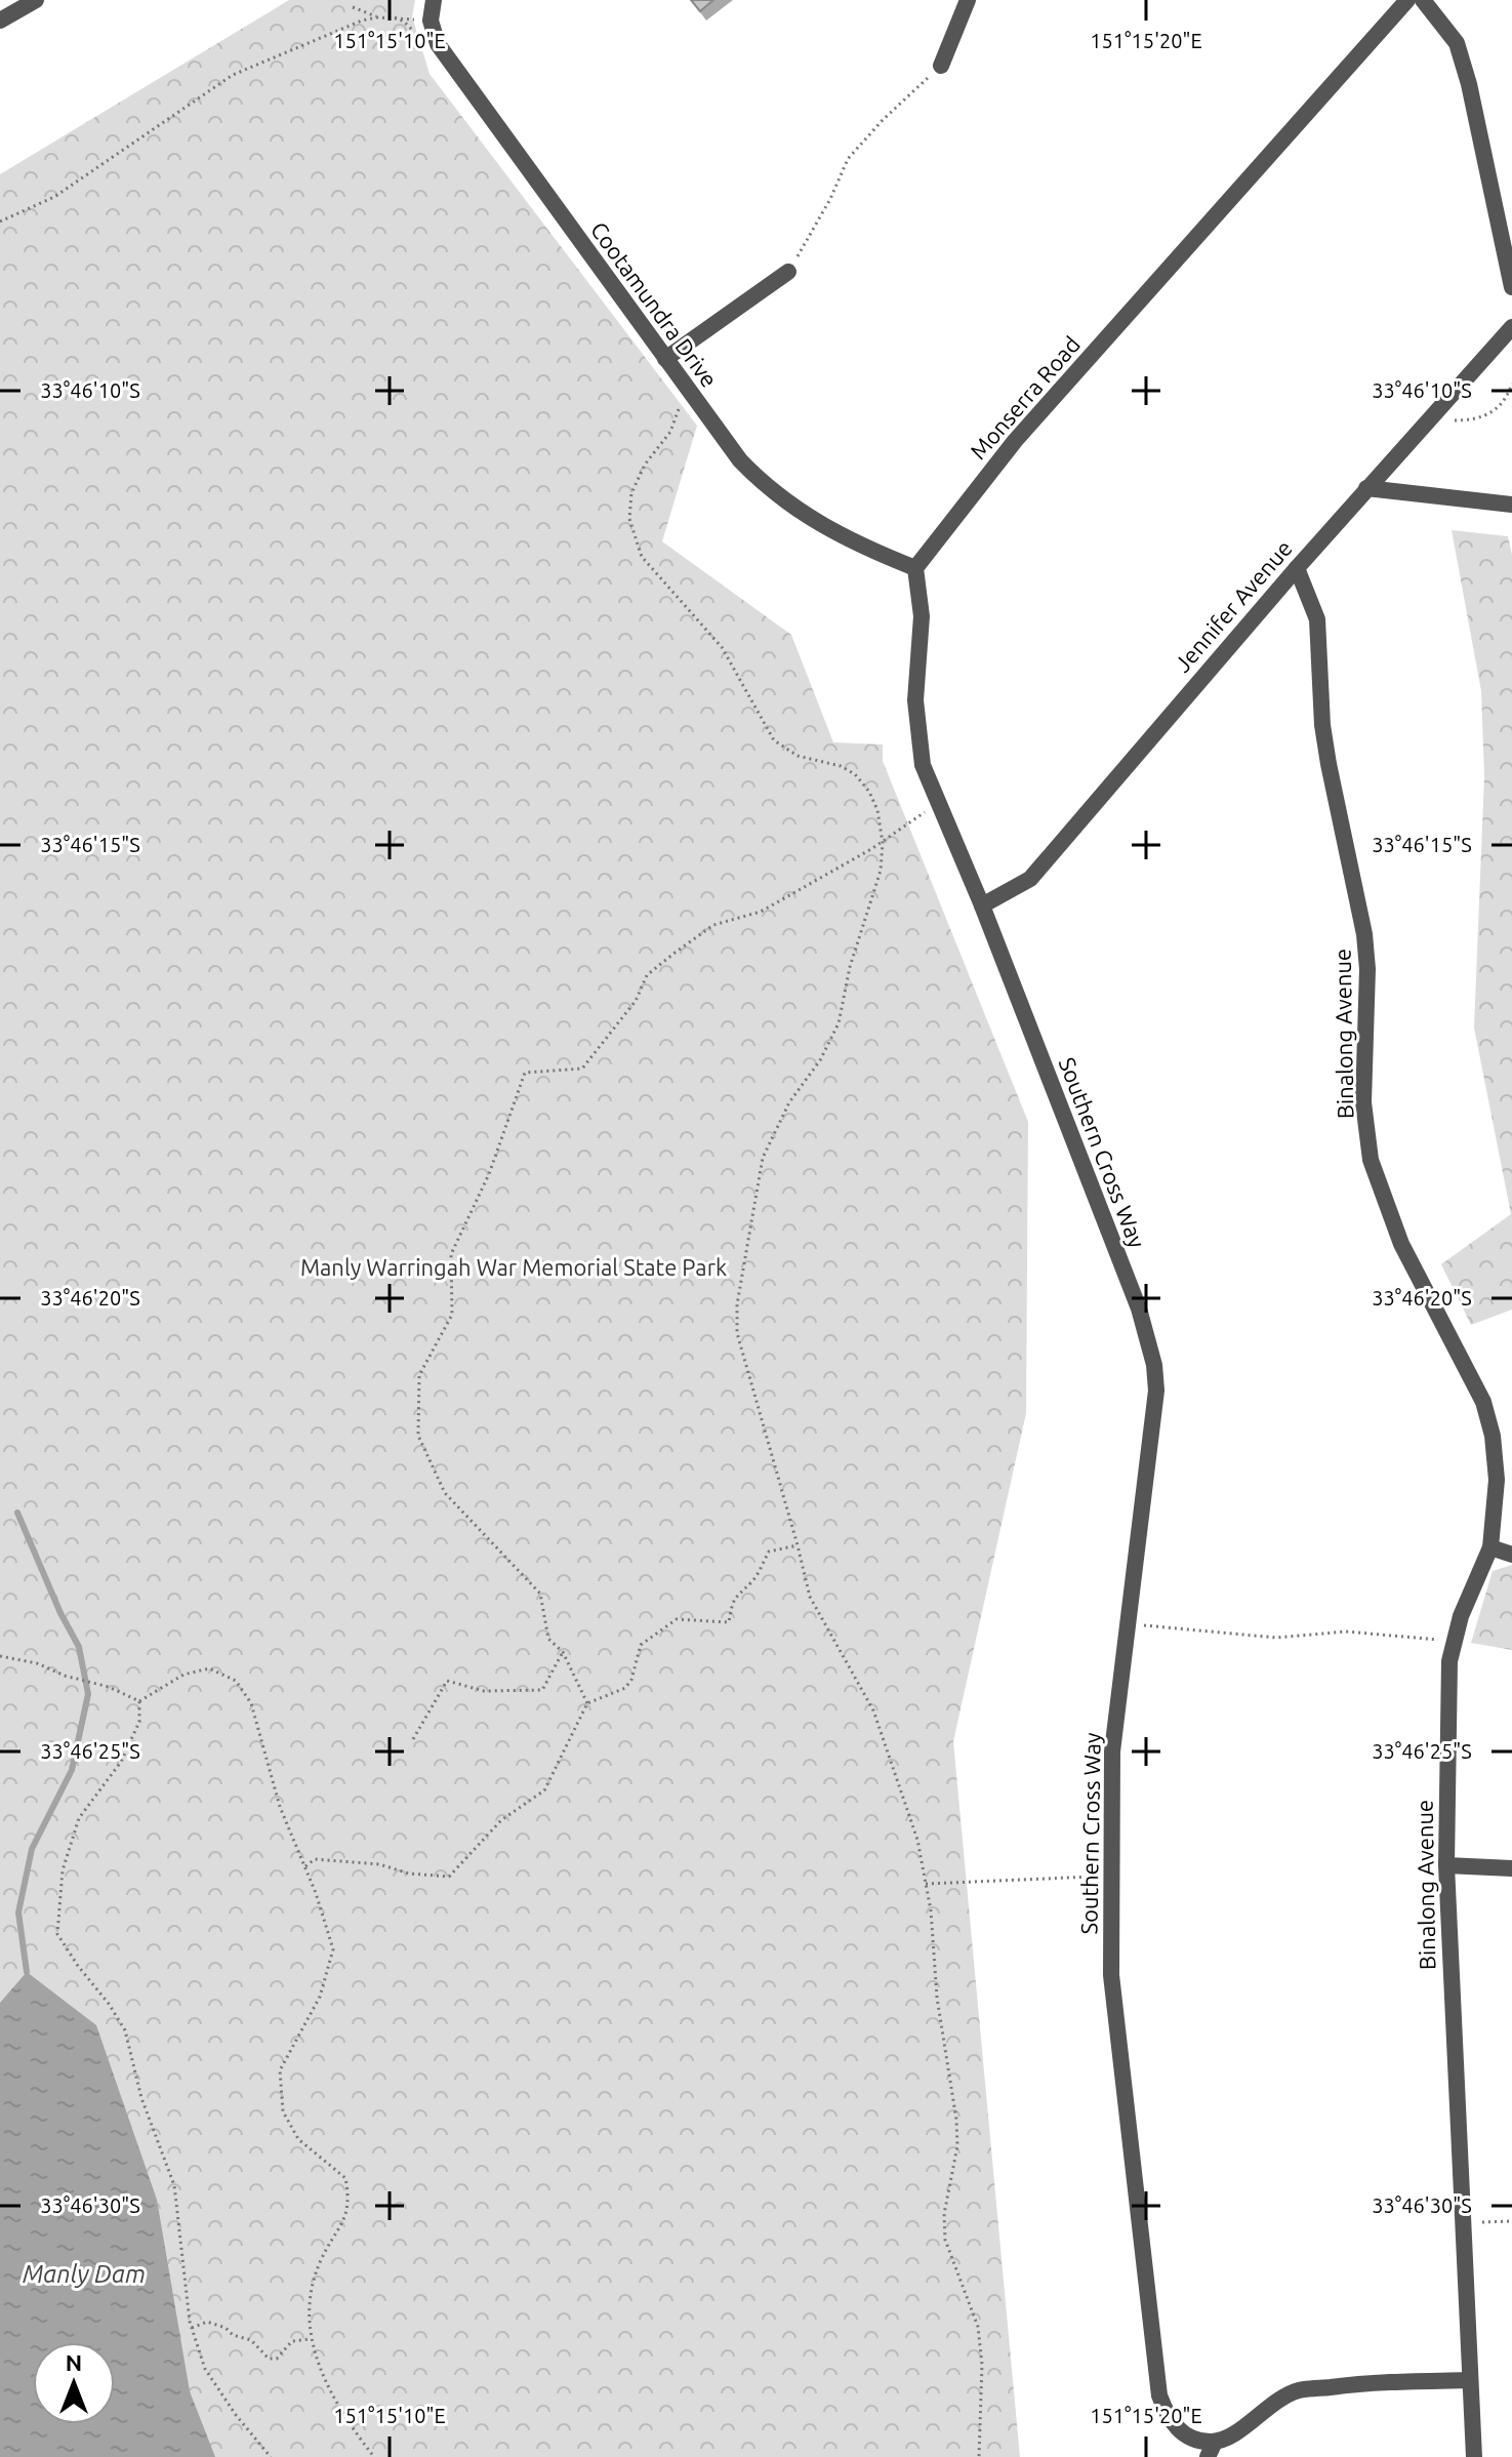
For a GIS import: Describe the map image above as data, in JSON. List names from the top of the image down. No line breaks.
{"streets":{"street":["Cootamundra Drive","Monserra Road","Jennifer Avenue","Binalong Avenue","Southern Cross Way"]},"crossings":[["Cootamundra Drive","Monserra Road"],["Jennifer Avenue","Binalong Avenue"],["Jennifer Avenue","Southern Cross Way"],["Binalong Avenue","Southern Cross Way"]],"water":["Manly Dam"],"parks":["Manly Warringah War Memorial State Park"],"north":"top","coordinates":["151°15'10\"E","151°15'20\"E","33°46'10\"S","33°46'15\"S","33°46'20\"S","33°46'25\"S","33°46'30\"S"]}
